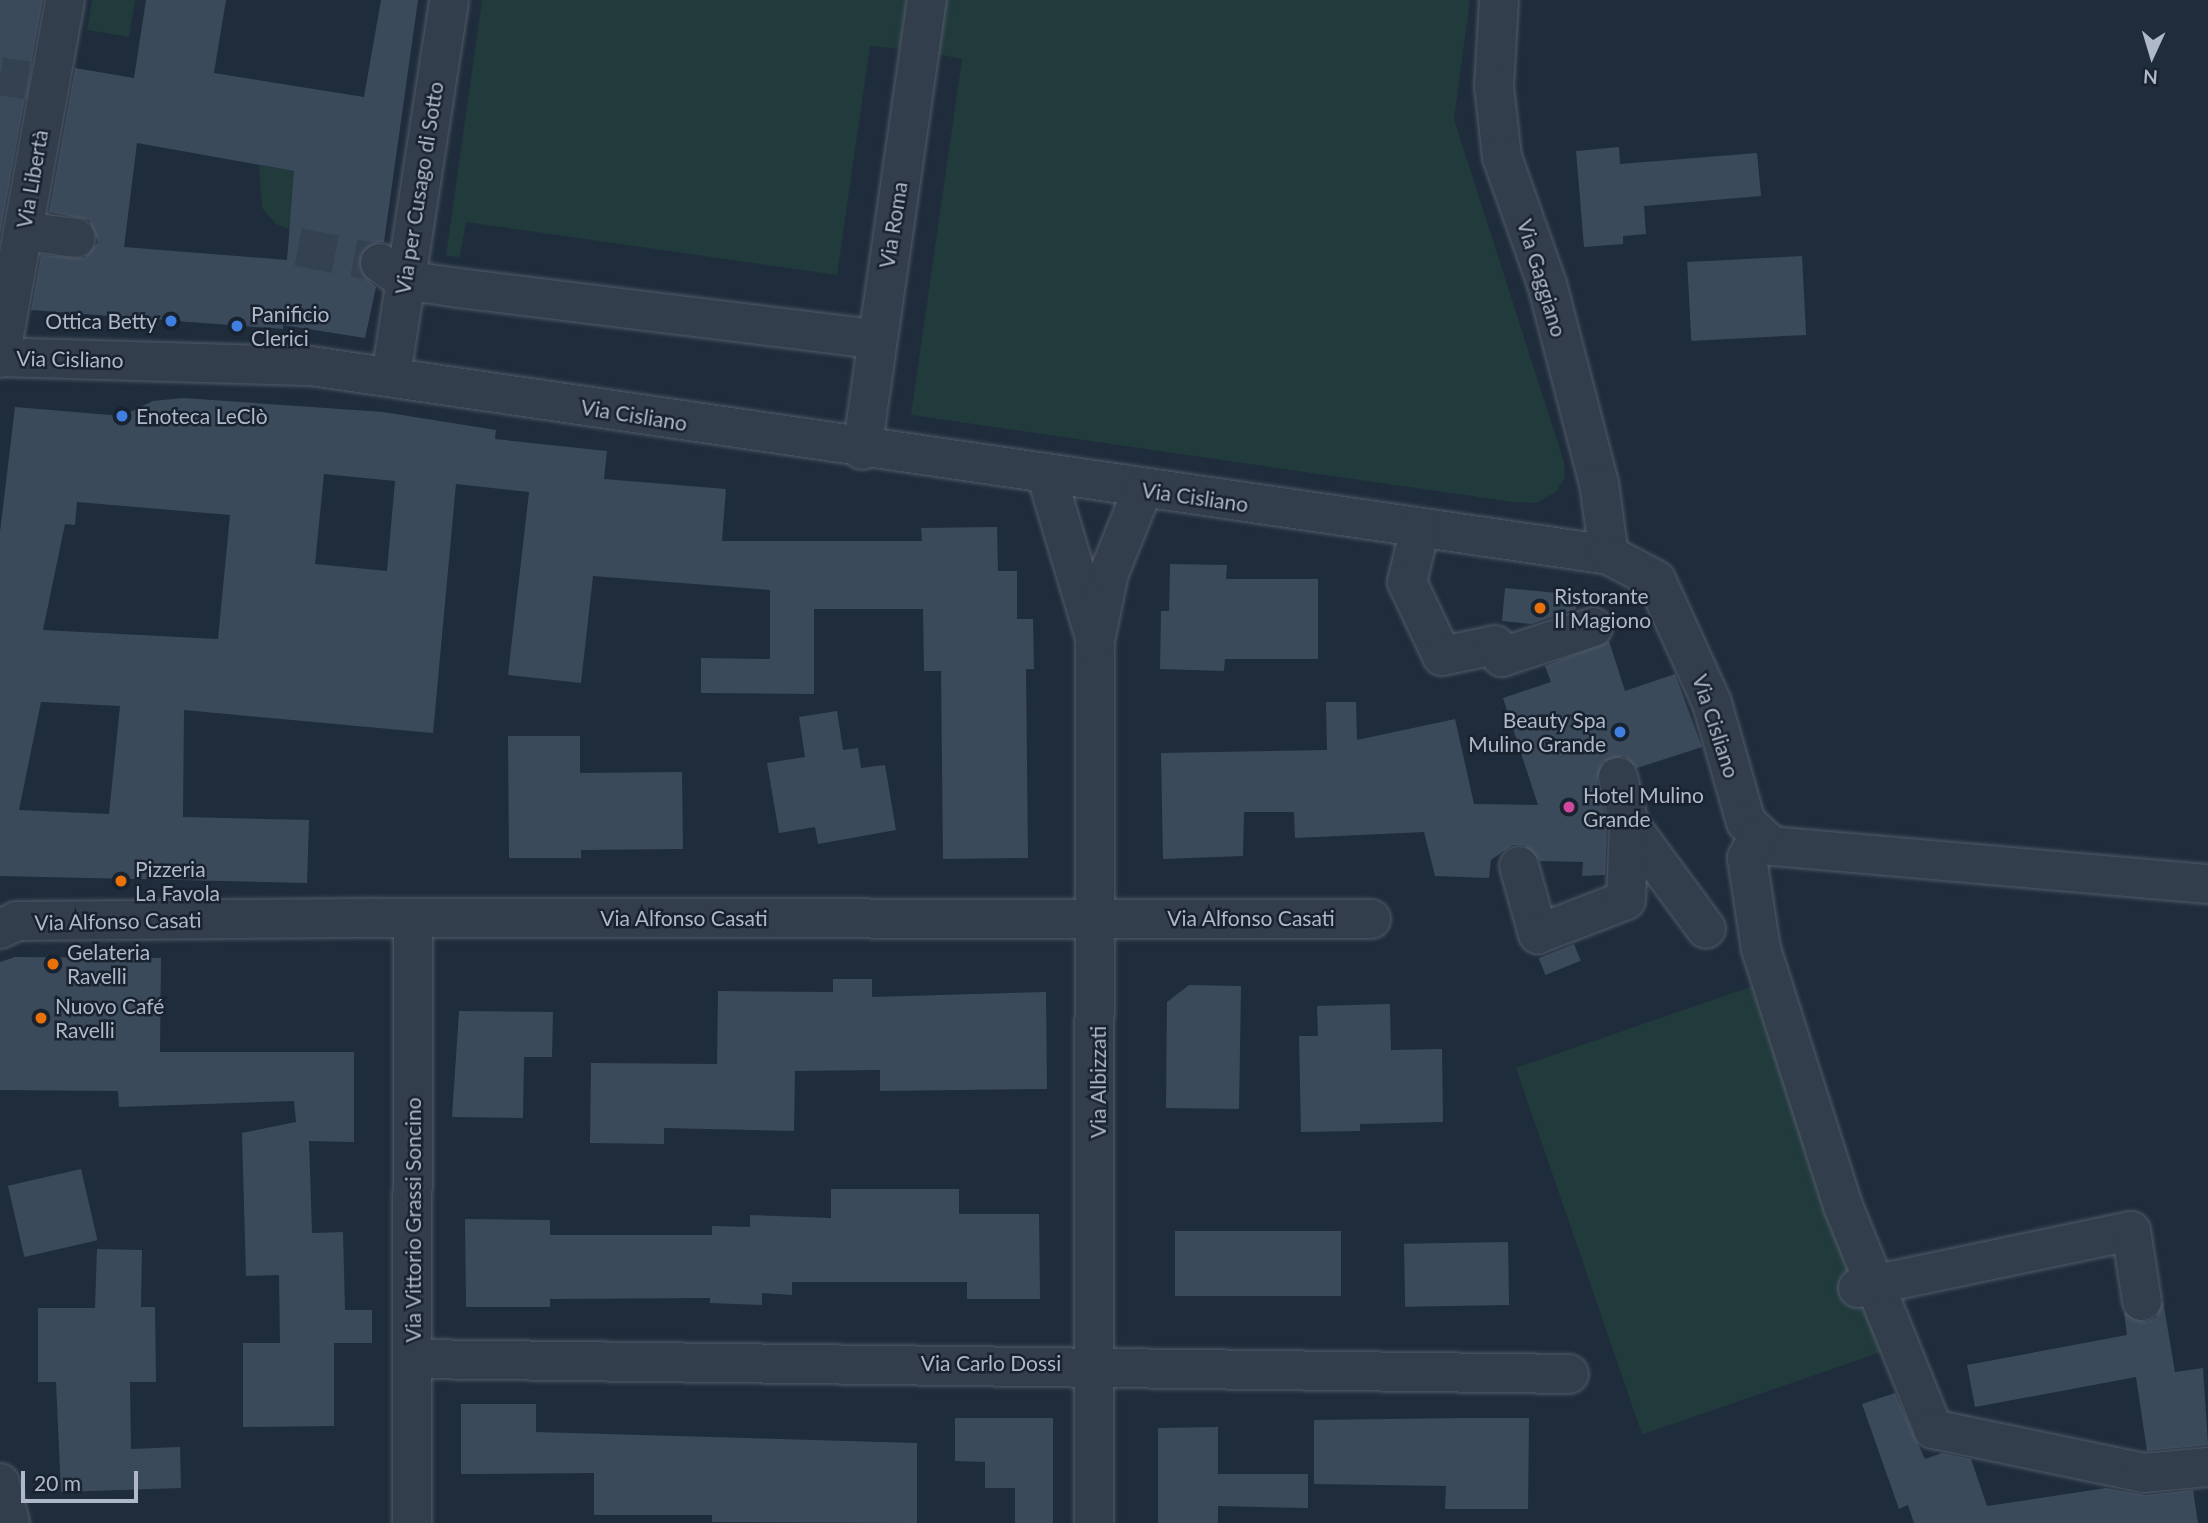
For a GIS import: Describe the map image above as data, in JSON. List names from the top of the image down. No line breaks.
{"streets":{"street":["Via Libertà","Via per Cusago di Sotto","Via Roma","Via Gaggiano","Via Cisliano","Via Alfonso Casati","Via Albizzati","Via Vittorio Grassi Soncino","Via Carlo Dossi"]},"crossings":[["Via Libertà","Via Cisliano"],["Via per Cusago di Sotto","Via Cisliano"],["Via Roma","Via Cisliano"],["Via Gaggiano","Via Cisliano"],["Via Cisliano","Via Albizzati"],["Via Alfonso Casati","Via Albizzati"],["Via Alfonso Casati","Via Vittorio Grassi Soncino"],["Via Albizzati","Via Carlo Dossi"],["Via Vittorio Grassi Soncino","Via Carlo Dossi"]],"places":["Ottica Betty","Panificio Clerici","Enoteca LeClò","Ristorante Il Magiono","Beauty Spa Mulino Grande","Hotel Mulino Grande","Pizzeria La Favola","Gelateria Ravelli","Nuovo Café Ravelli"],"scale_bar":"20 m","north":"bottom"}
